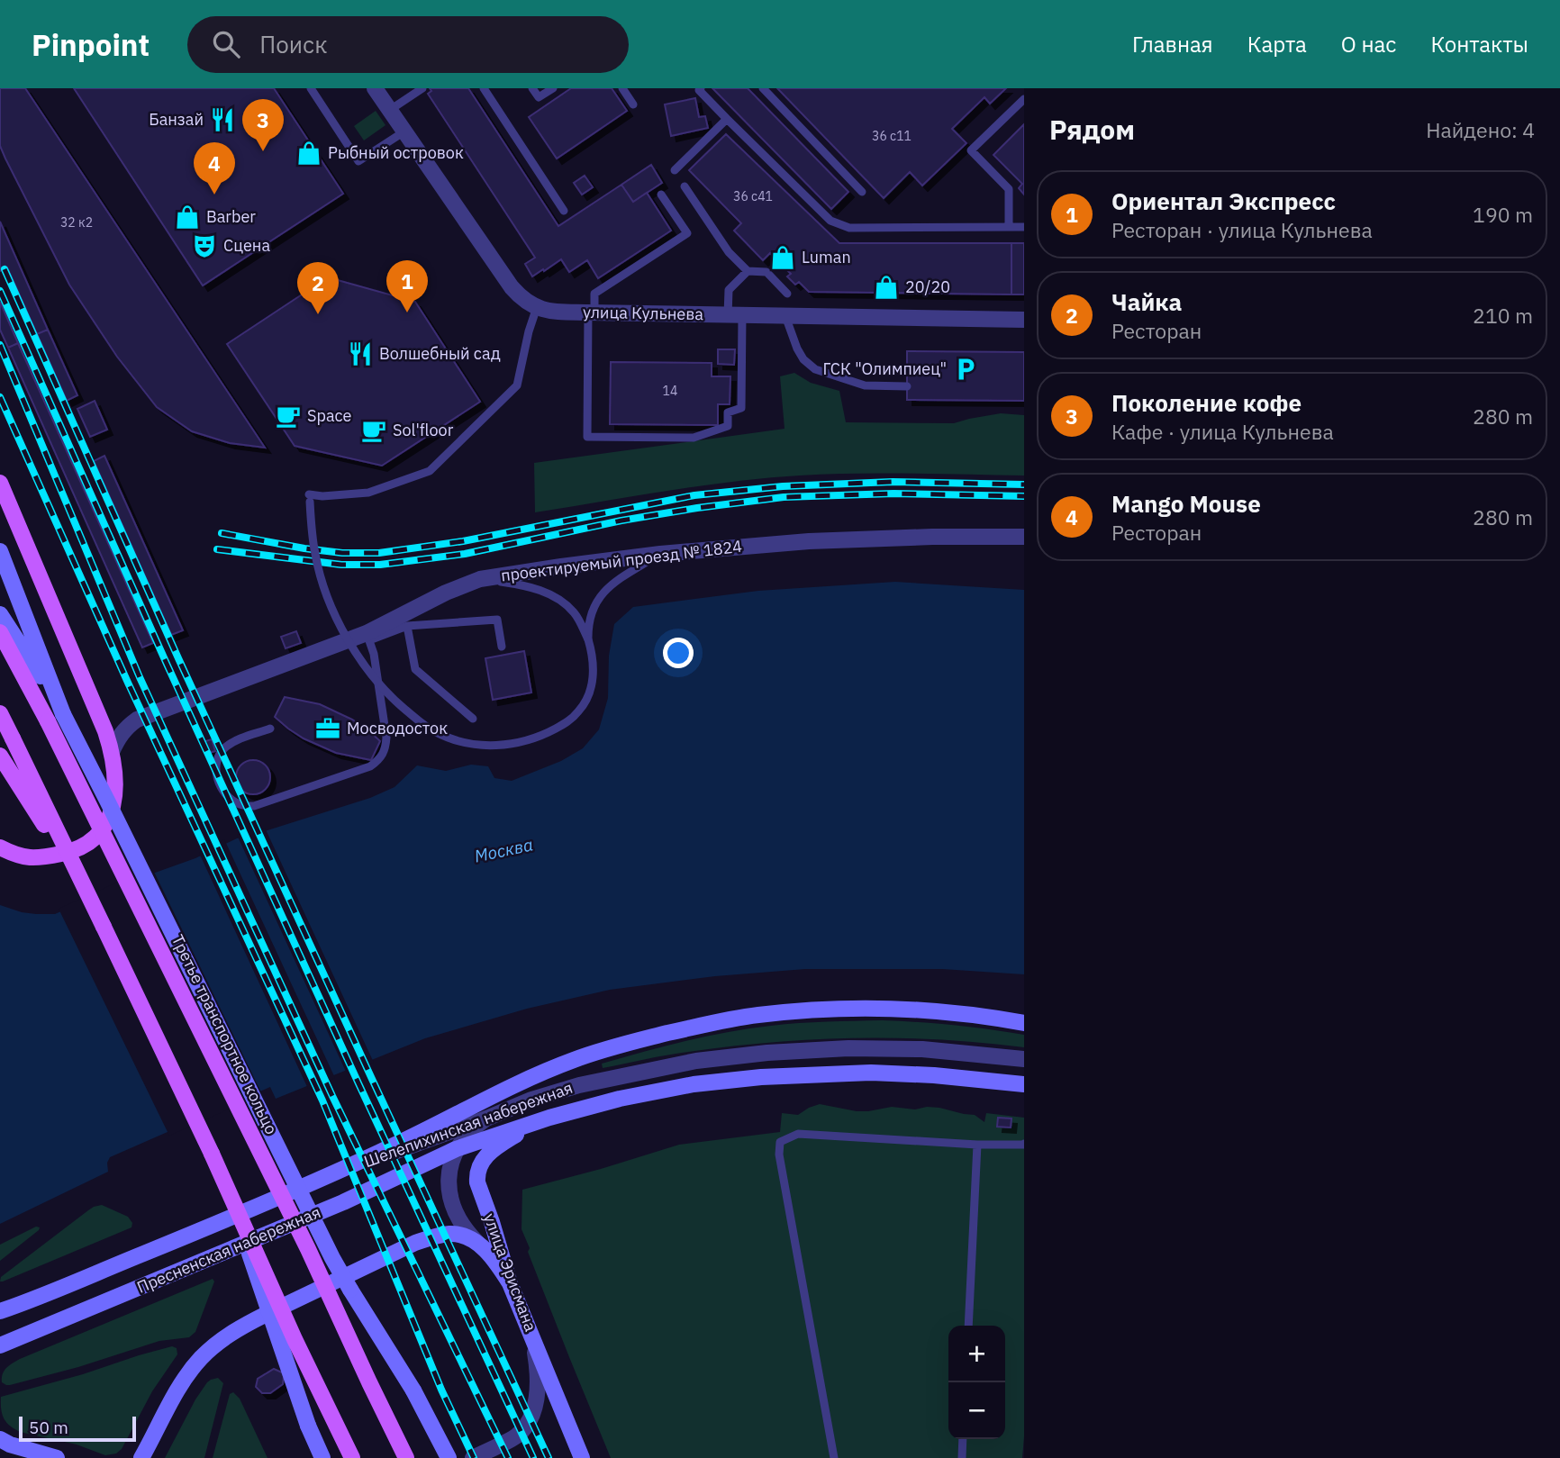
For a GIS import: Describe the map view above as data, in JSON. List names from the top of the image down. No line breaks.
{"streets":{"main road":["Третье транспортное кольцо","Шелепихинская набережная","Пресненская набережная","улица Эрисмана"],"street":["улица Кульнева","проектируемый проезд № 1824"]},"crossings":[["Шелепихинская набережная","Пресненская набережная"],["Шелепихинская набережная","улица Эрисмана"]],"water":["Москва"],"places":{"restaurant":["Банзай","Волшебный сад"],"shop":["Рыбный островок","Barber","Luman","20/20"],"theatre":["Сцена"],"parking":["ГСК \"Олимпиец\""],"cafe":["Space","Sol'floor"],"office":["Мосводосток"]},"house_numbers":["36 с11","36 с41","32 к2","14"],"scale_bar":"50 m","page":{"header":"Pinpoint","search":"Поиск","nav":["Главная","Карта","О нас","Контакты"],"heading":["Рядом","Найдено: 4"],"pins":["3","4","1","2"],"list":[{"mark":"1","name":"Ориентал Экспресс","note":"Ресторан · улица Кульнева","value":"190 m"},{"mark":"2","name":"Чайка","note":"Ресторан","value":"210 m"},{"mark":"3","name":"Поколение кофе","note":"Кафе · улица Кульнева","value":"280 m"},{"mark":"4","name":"Mango Mouse","note":"Ресторан","value":"280 m"}],"map_buttons":["+","−"],"scale":"50 m"}}
